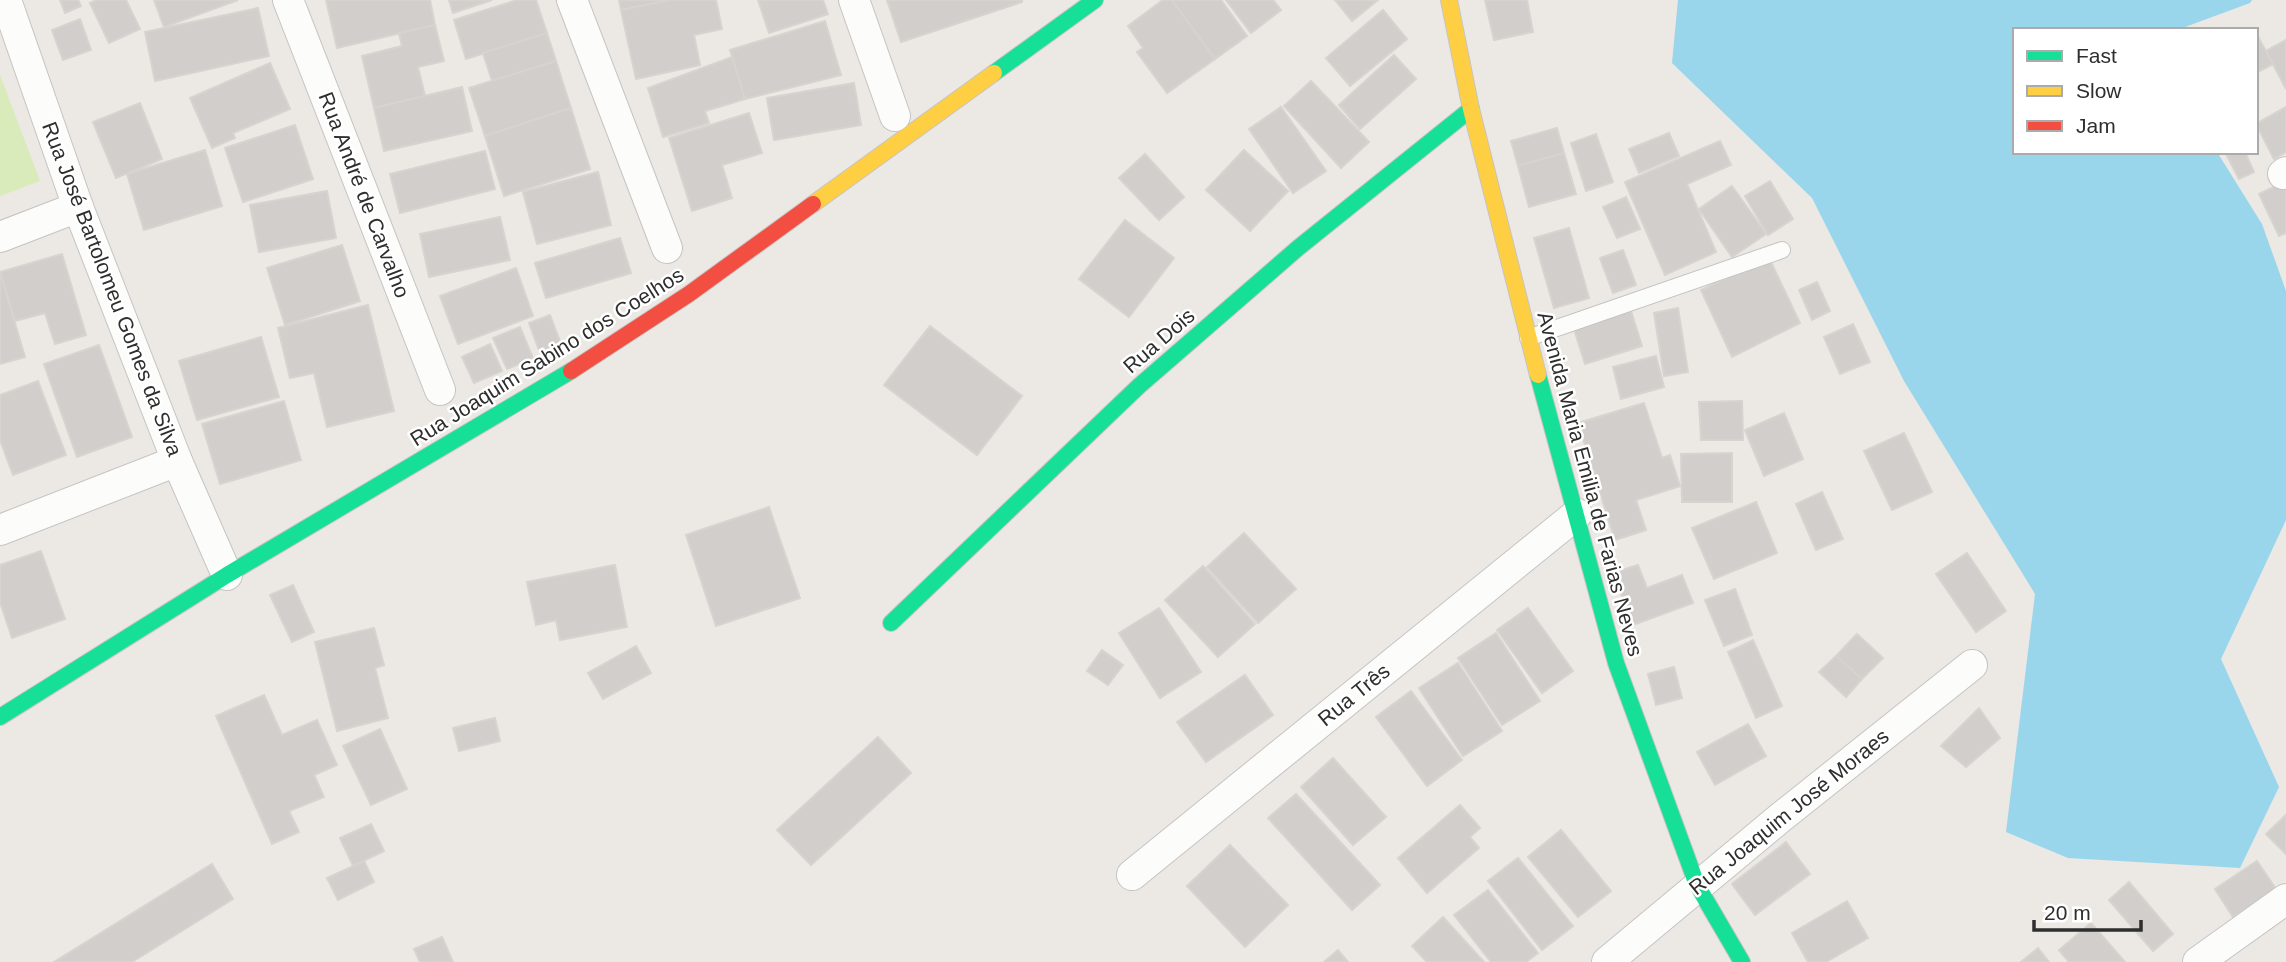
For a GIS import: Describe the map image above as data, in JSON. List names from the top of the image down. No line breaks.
{"streets":{"street":["Rua André de Carvalho","Rua José Bartolomeu Gomes da Silva","Rua Dois","Rua Joaquim Sabino dos Coelhos","Avenida Maria Emilia de Farias Neves","Rua Três","Rua Joaquim José Moraes"]},"crossings":[["Rua José Bartolomeu Gomes da Silva","Rua Joaquim Sabino dos Coelhos"],["Rua Dois","Avenida Maria Emilia de Farias Neves"],["Avenida Maria Emilia de Farias Neves","Rua Três"],["Avenida Maria Emilia de Farias Neves","Rua Joaquim José Moraes"]],"legend":["Fast","Slow","Jam"],"scale_bar":"20 m"}
